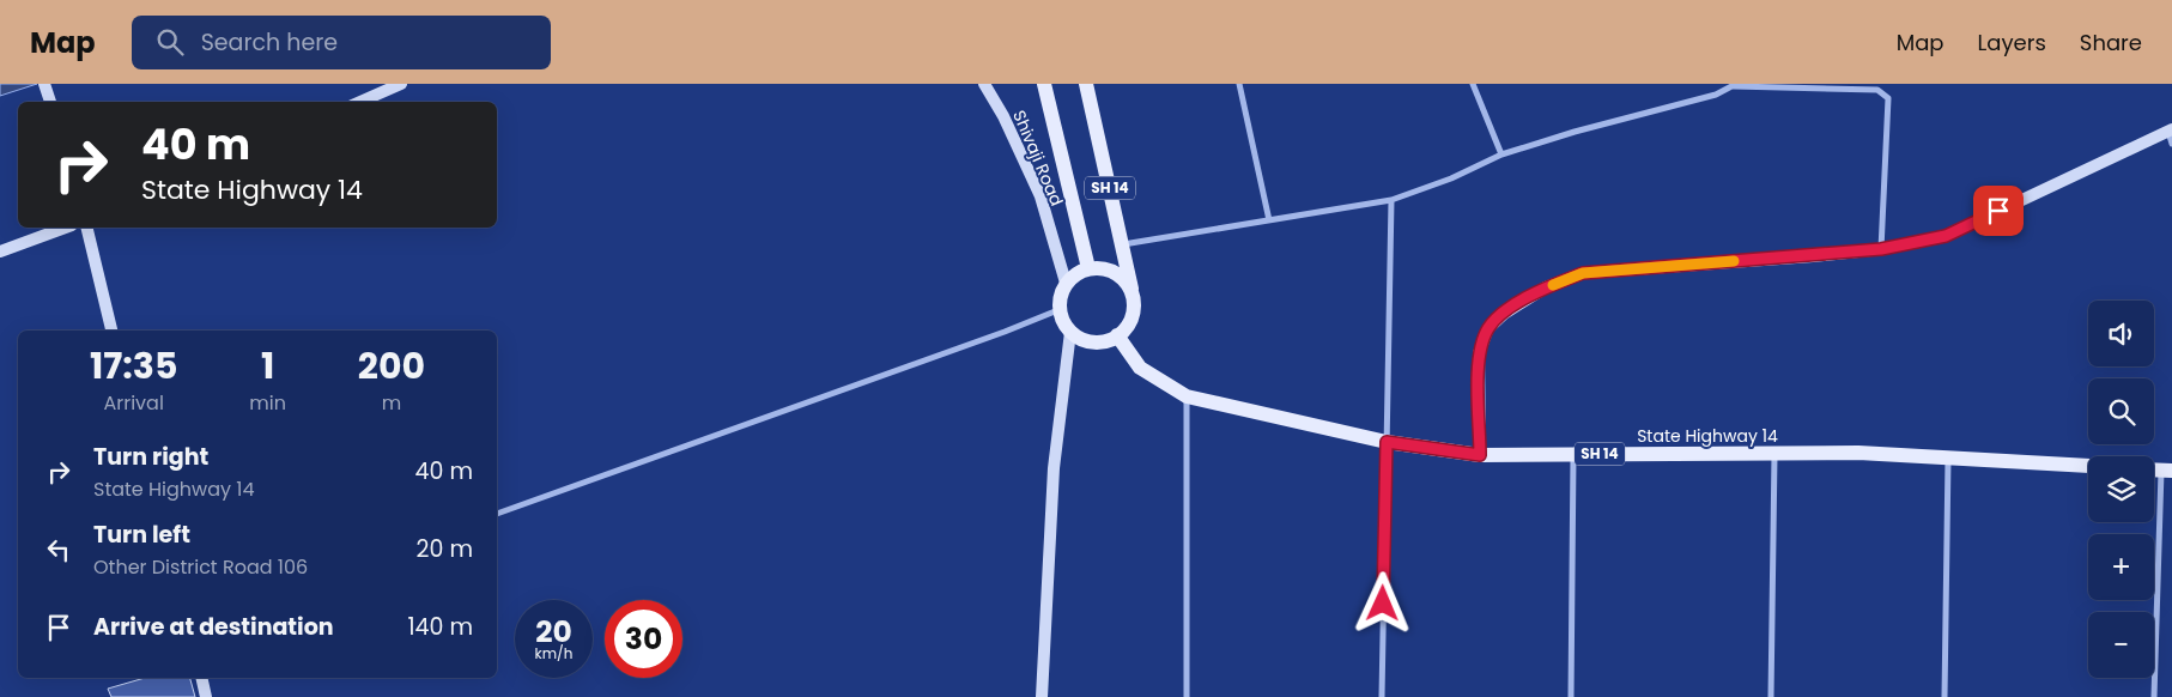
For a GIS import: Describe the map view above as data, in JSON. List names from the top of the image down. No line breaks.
{"streets":{"main road":["SH 14","State Highway 14"],"street":["Shivaji Road"]},"crossings":[["Shivaji Road","SH 14"],["Shivaji Road","State Highway 14"],["SH 14","State Highway 14"]],"page":{"header":"Map","search":"Search here","nav":["Map","Layers","Share"],"turn":["40 m","State Highway 14"],"map_buttons":["+","−"],"eta":["17:35","Arrival","1","min","200","m"],"list":[{"name":"Turn right","note":"State Highway 14","value":"40 m"},{"name":"Turn left","note":"Other District Road 106","value":"20 m"},{"name":"Arrive at destination","value":"140 m"}],"speed":"20 km/h","limit":"30"}}
